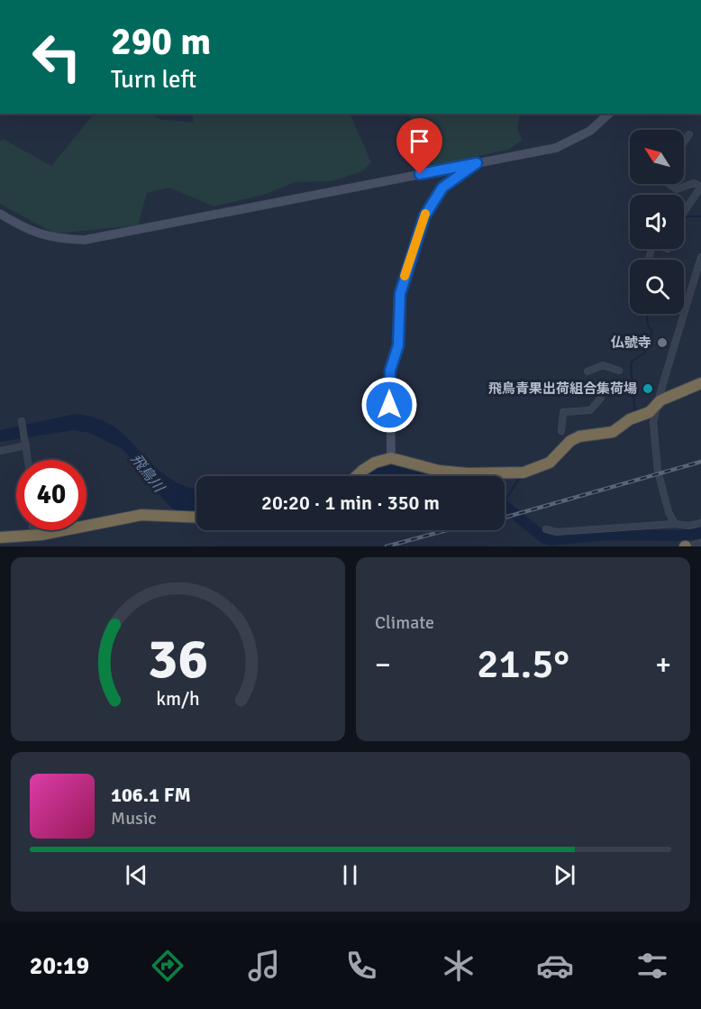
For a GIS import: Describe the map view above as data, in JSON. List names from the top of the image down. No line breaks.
{"water":["飛鳥川"],"places":["仏號寺","飛鳥青果出荷組合集荷場"],"north":"top left","page":{"turn":["290 m","Turn left"],"limit":"40","trip":"20:20 · 1 min · 350 m","tile":"Climate","heat":["−","21.5°","+"],"song":["106.1 FM","Music"],"tabs":"20:19","gauge":["36","km/h"]}}
